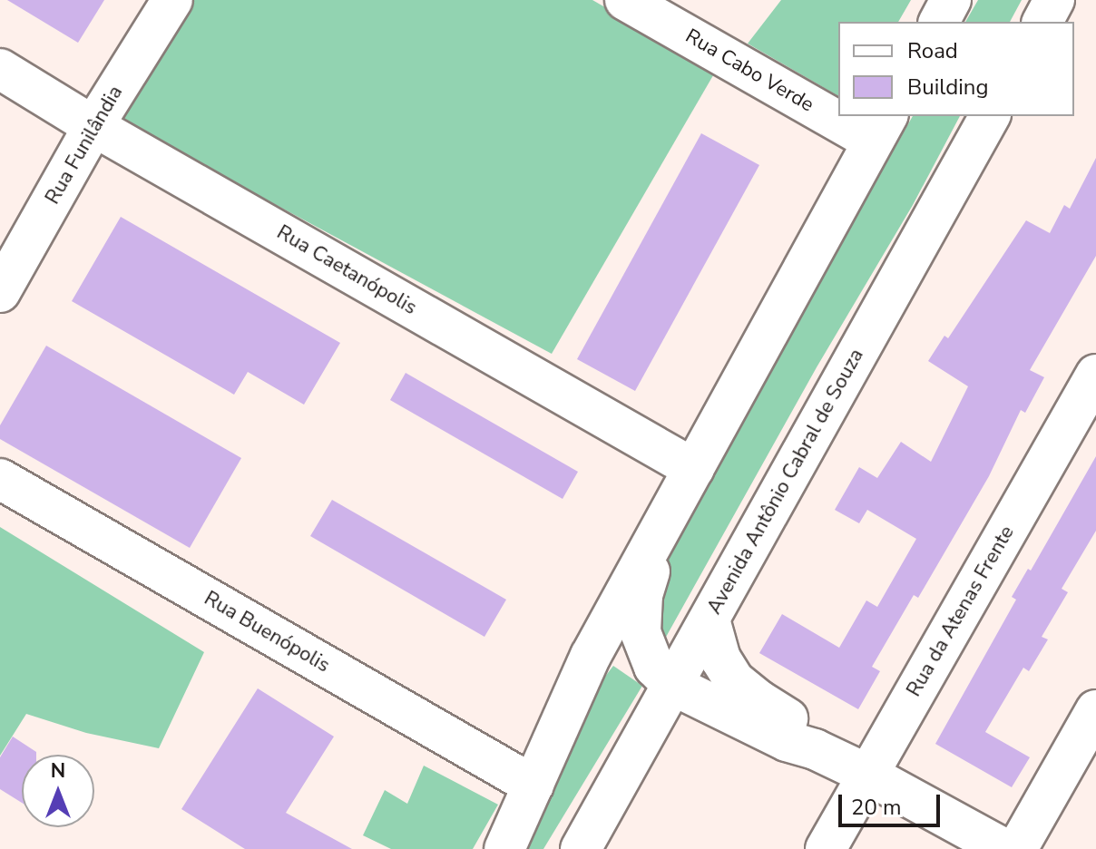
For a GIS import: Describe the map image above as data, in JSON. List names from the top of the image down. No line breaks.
{"streets":{"street":["Rua Cabo Verde","Rua Funilândia","Rua Caetanópolis","Avenida Antônio Cabral de Souza","Rua da Atenas Frente","Rua Buenópolis"]},"crossings":[["Rua Funilândia","Rua Caetanópolis"]],"legend":["Road","Building"],"scale_bar":"20 m","north":"top"}
